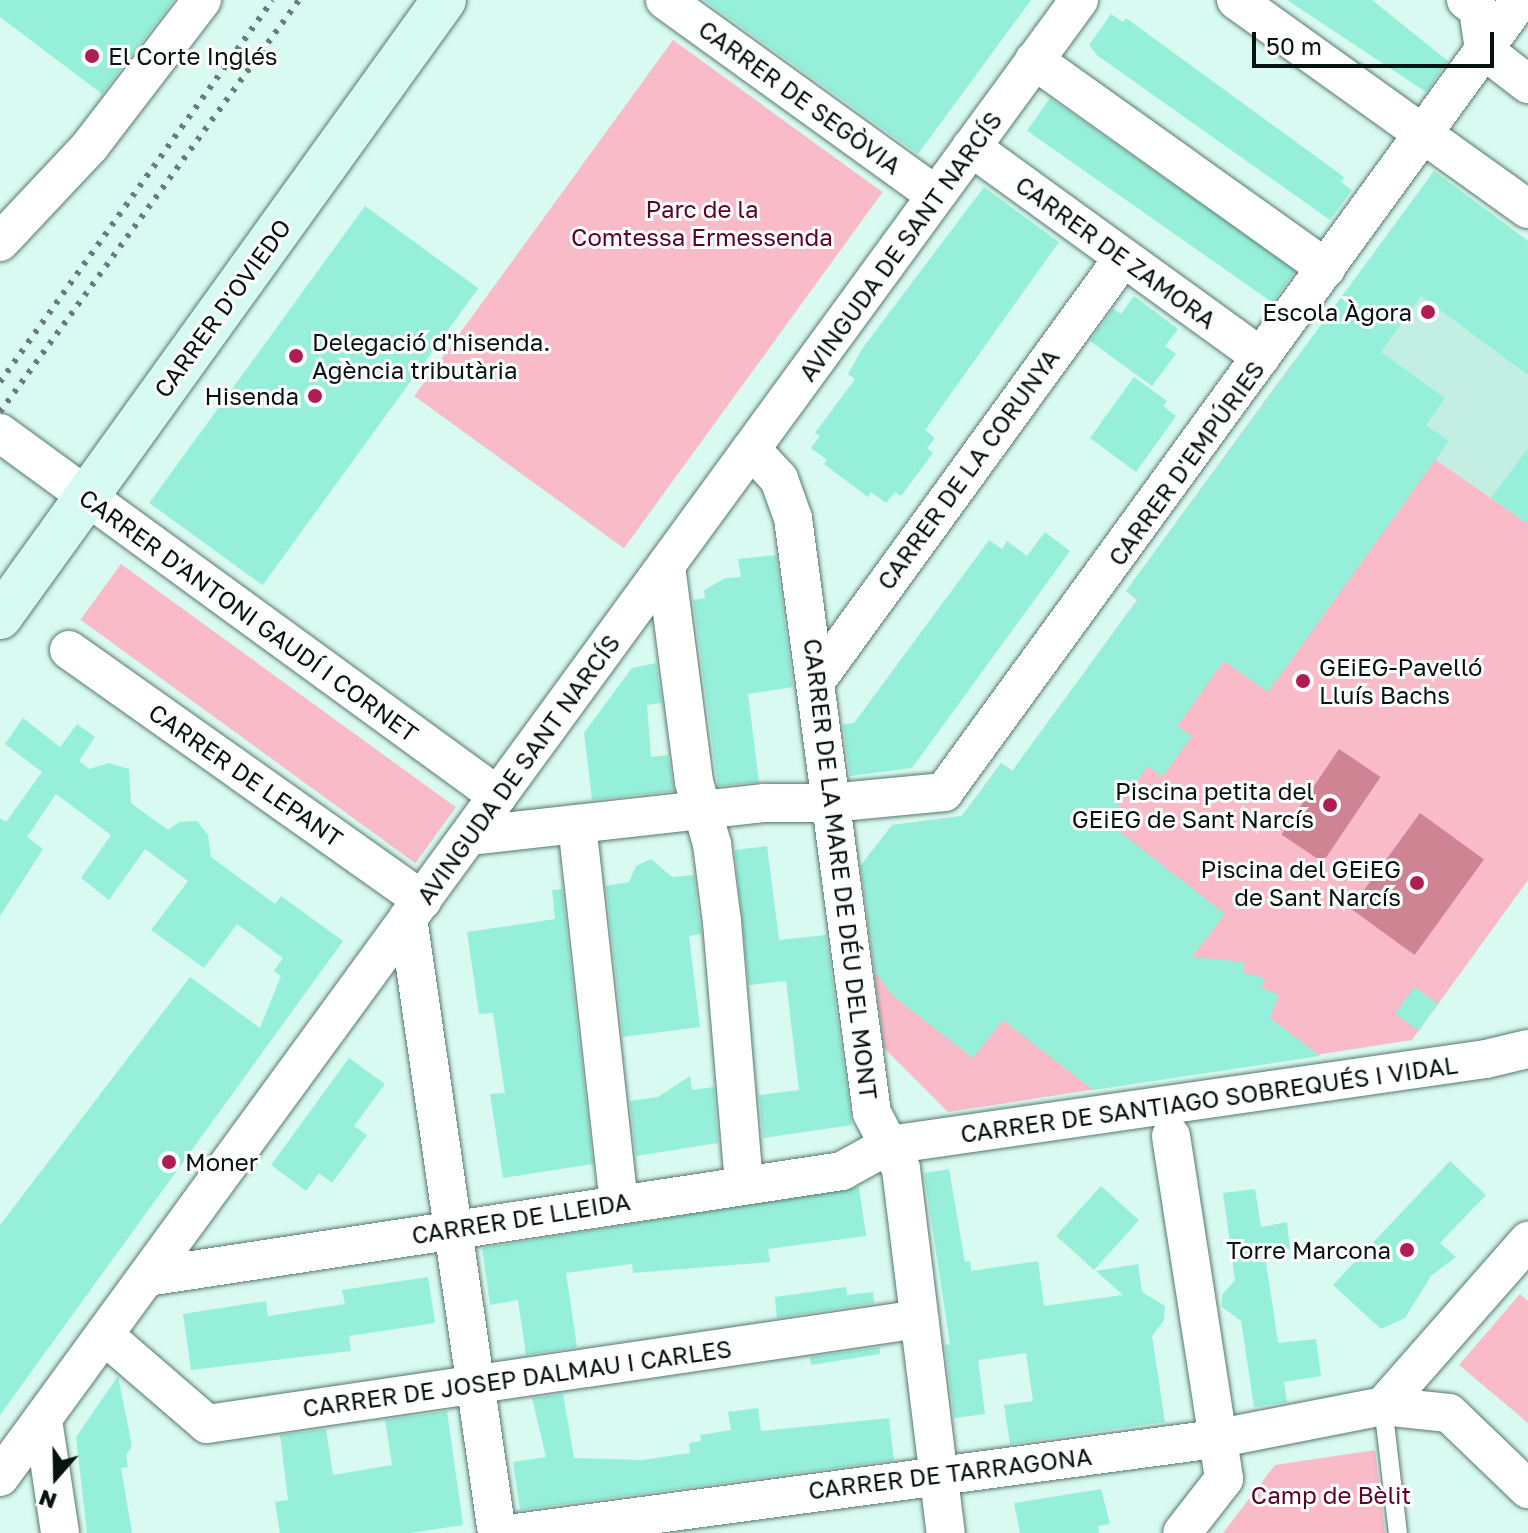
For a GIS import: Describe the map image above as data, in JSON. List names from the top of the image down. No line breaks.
{"streets":{"street":["CARRER DE SEGÒVIA","AVINGUDA DE SANT NARCÍS","CARRER DE ZAMORA","CARRER D'OVIEDO","CARRER D'EMPÚRIES","CARRER DE LA CORUNYA","CARRER D'ANTONI GAUDÍ I CORNET","CARRER DE LEPANT","CARRER DE LA MARE DE DÉU DEL MONT","CARRER DE SANTIAGO SOBREQUÉS I VIDAL","CARRER DE LLEIDA","CARRER DE JOSEP DALMAU I CARLES","CARRER DE TARRAGONA"]},"crossings":[["CARRER DE SEGÒVIA","AVINGUDA DE SANT NARCÍS"],["AVINGUDA DE SANT NARCÍS","CARRER DE ZAMORA"],["AVINGUDA DE SANT NARCÍS","CARRER D'EMPÚRIES"],["AVINGUDA DE SANT NARCÍS","CARRER D'ANTONI GAUDÍ I CORNET"],["AVINGUDA DE SANT NARCÍS","CARRER DE LEPANT"],["AVINGUDA DE SANT NARCÍS","CARRER DE LA MARE DE DÉU DEL MONT"],["AVINGUDA DE SANT NARCÍS","CARRER DE LLEIDA"],["AVINGUDA DE SANT NARCÍS","CARRER DE JOSEP DALMAU I CARLES"],["CARRER DE ZAMORA","CARRER D'EMPÚRIES"],["CARRER DE ZAMORA","CARRER DE LA CORUNYA"],["CARRER D'OVIEDO","CARRER D'ANTONI GAUDÍ I CORNET"],["CARRER D'EMPÚRIES","CARRER DE LA MARE DE DÉU DEL MONT"],["CARRER DE LA CORUNYA","CARRER DE LA MARE DE DÉU DEL MONT"],["CARRER DE LA MARE DE DÉU DEL MONT","CARRER DE SANTIAGO SOBREQUÉS I VIDAL"],["CARRER DE LA MARE DE DÉU DEL MONT","CARRER DE LLEIDA"],["CARRER DE LA MARE DE DÉU DEL MONT","CARRER DE JOSEP DALMAU I CARLES"],["CARRER DE LA MARE DE DÉU DEL MONT","CARRER DE TARRAGONA"],["CARRER DE SANTIAGO SOBREQUÉS I VIDAL","CARRER DE LLEIDA"]],"parks":["Parc de la Comtessa Ermessenda","Camp de Bèlit"],"places":["El Corte Inglés","Escola Àgora","Delegació d'hisenda. Agència tributària","Hisenda","GEiEG-Pavelló Lluís Bachs","Piscina petita del GEiEG de Sant Narcís","Piscina del GEiEG de Sant Narcís","Moner","Torre Marcona"],"scale_bar":"50 m","north":"bottom"}
